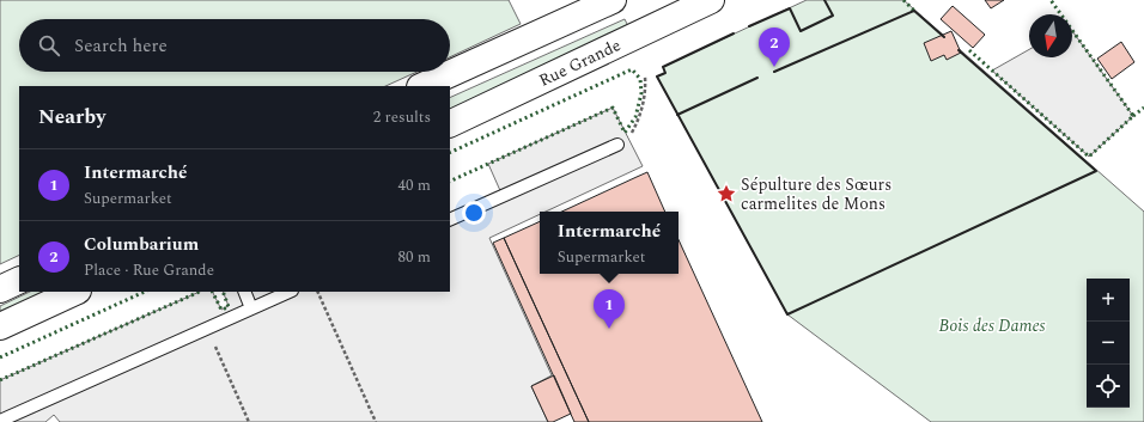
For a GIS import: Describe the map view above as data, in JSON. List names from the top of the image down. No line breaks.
{"streets":{"main road":["Rue Grande"]},"parks":["Bois des Dames"],"places":{"place":["Sépulture des Sœurs carmelites de Mons"]},"north":"bottom","page":{"search":"Search here","pins":["2","1"],"heading":["Nearby","2 results"],"list":[{"mark":"1","name":"Intermarché","note":"Supermarket","value":"40 m"},{"mark":"2","name":"Columbarium","note":"Place · Rue Grande","value":"80 m"}],"popup":["Intermarché","Supermarket"],"map_buttons":["+","−"]}}
